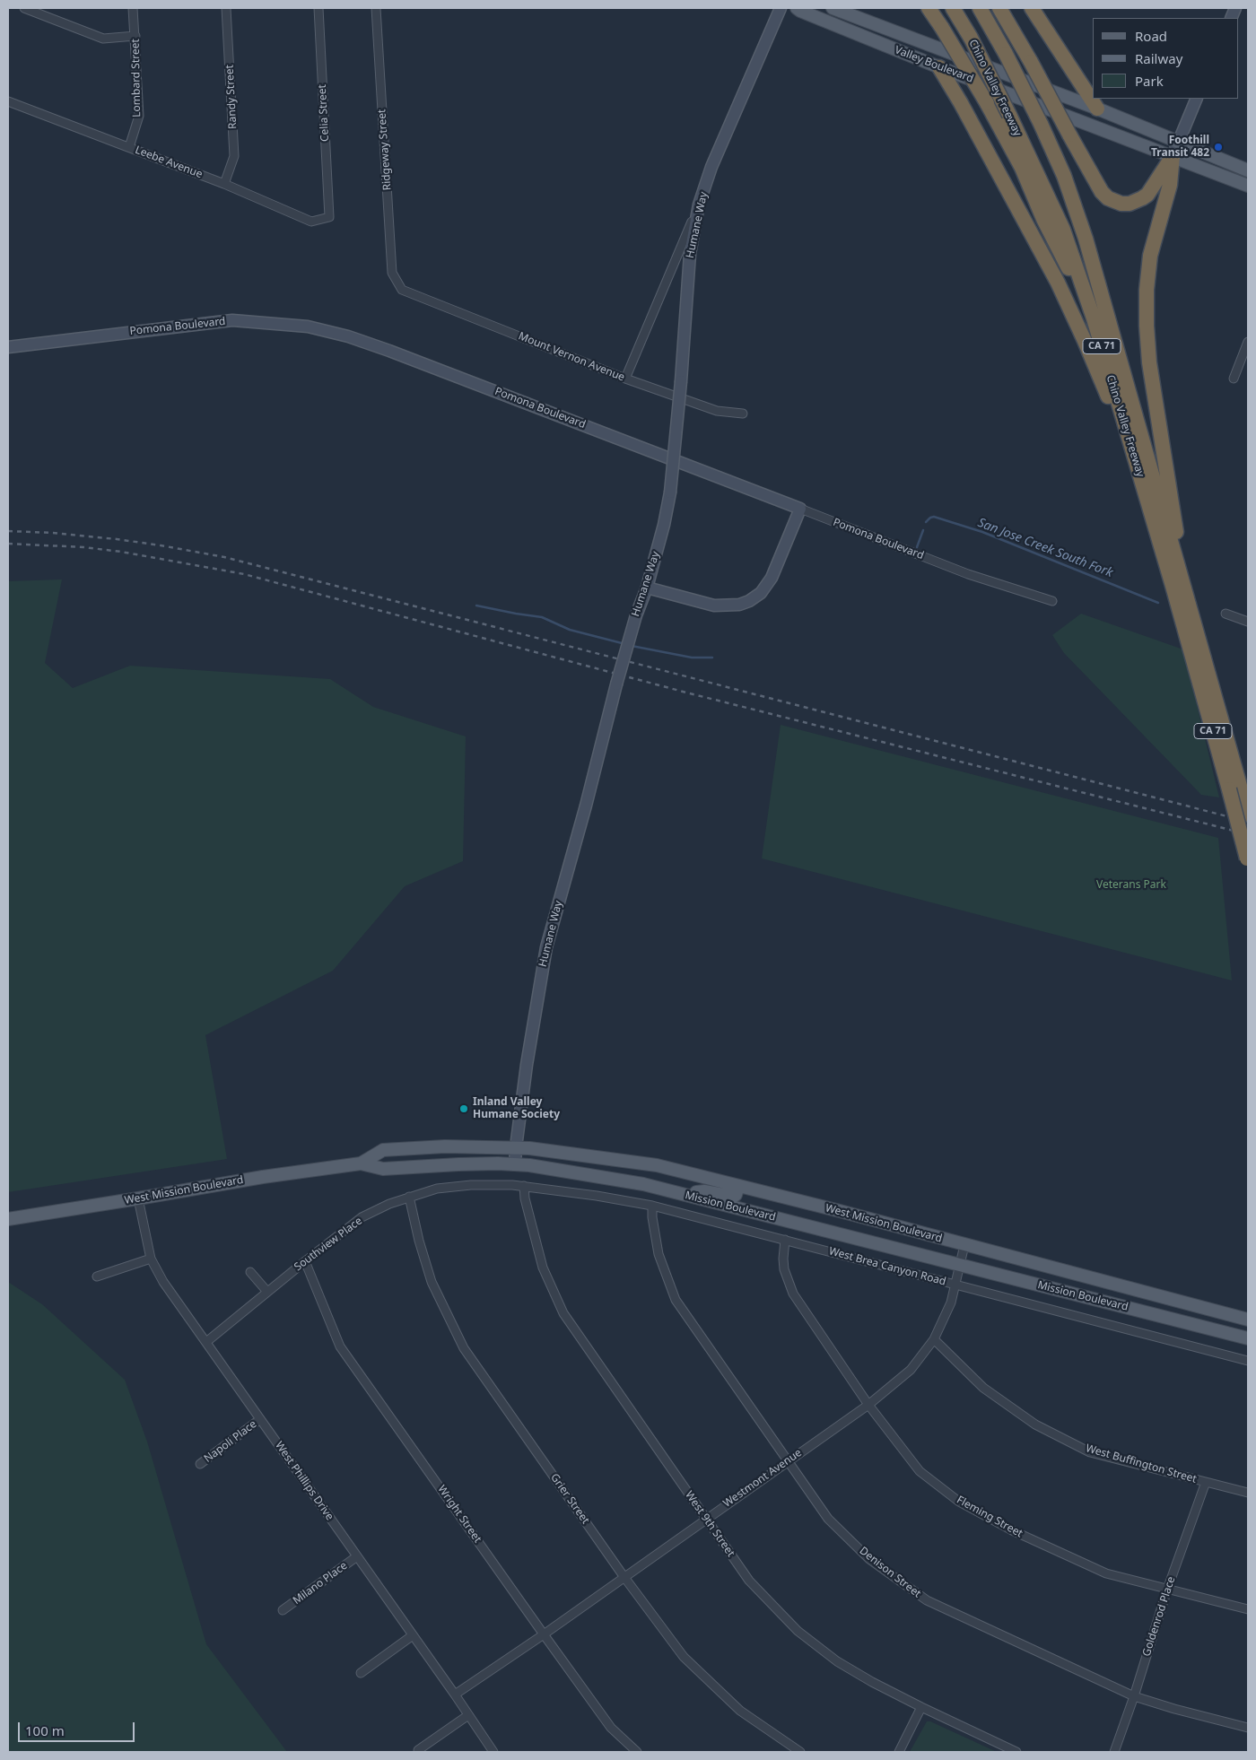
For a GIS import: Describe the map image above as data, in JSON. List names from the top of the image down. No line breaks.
{"streets":{"highway":["Chino Valley Freeway","CA 71"],"main road":["Valley Boulevard","West Mission Boulevard","Mission Boulevard"],"street":["Lombard Street","Randy Street","Celia Street","Ridgeway Street","Leebe Avenue","Humane Way","Pomona Boulevard","Mount Vernon Avenue","Southview Place","West Brea Canyon Road","Napoli Place","West Buffington Street","Westmont Avenue","West Phillips Drive","Grier Street","Wright Street","Fleming Street","West 9th Street","Denison Street","Milano Place","Goldenrod Place"]},"crossings":[["Lombard Street","Leebe Avenue"],["Randy Street","Leebe Avenue"],["Celia Street","Leebe Avenue"],["Ridgeway Street","Mount Vernon Avenue"],["Humane Way","West Mission Boulevard"],["Humane Way","Mission Boulevard"],["West Mission Boulevard","Mission Boulevard"],["West Mission Boulevard","Westmont Avenue"],["West Mission Boulevard","West Phillips Drive"],["Mission Boulevard","Westmont Avenue"],["Southview Place","West Brea Canyon Road"],["Southview Place","West Phillips Drive"],["Southview Place","Grier Street"],["Southview Place","Wright Street"],["Southview Place","West 9th Street"],["West Brea Canyon Road","Westmont Avenue"],["West Brea Canyon Road","Fleming Street"],["West Brea Canyon Road","West 9th Street"],["West Brea Canyon Road","Denison Street"],["Napoli Place","West Phillips Drive"],["West Buffington Street","Westmont Avenue"],["West Buffington Street","Goldenrod Place"],["Westmont Avenue","West Phillips Drive"],["Westmont Avenue","Grier Street"],["Westmont Avenue","Wright Street"],["Westmont Avenue","Fleming Street"],["Westmont Avenue","West 9th Street"],["Westmont Avenue","Denison Street"],["West Phillips Drive","Milano Place"],["Fleming Street","Goldenrod Place"],["Denison Street","Goldenrod Place"]],"water":["San Jose Creek South Fork"],"parks":["Veterans Park"],"places":["Foothill Transit 482","Inland Valley Humane Society"],"legend":["Road","Railway","Park"],"scale_bar":"100 m"}
